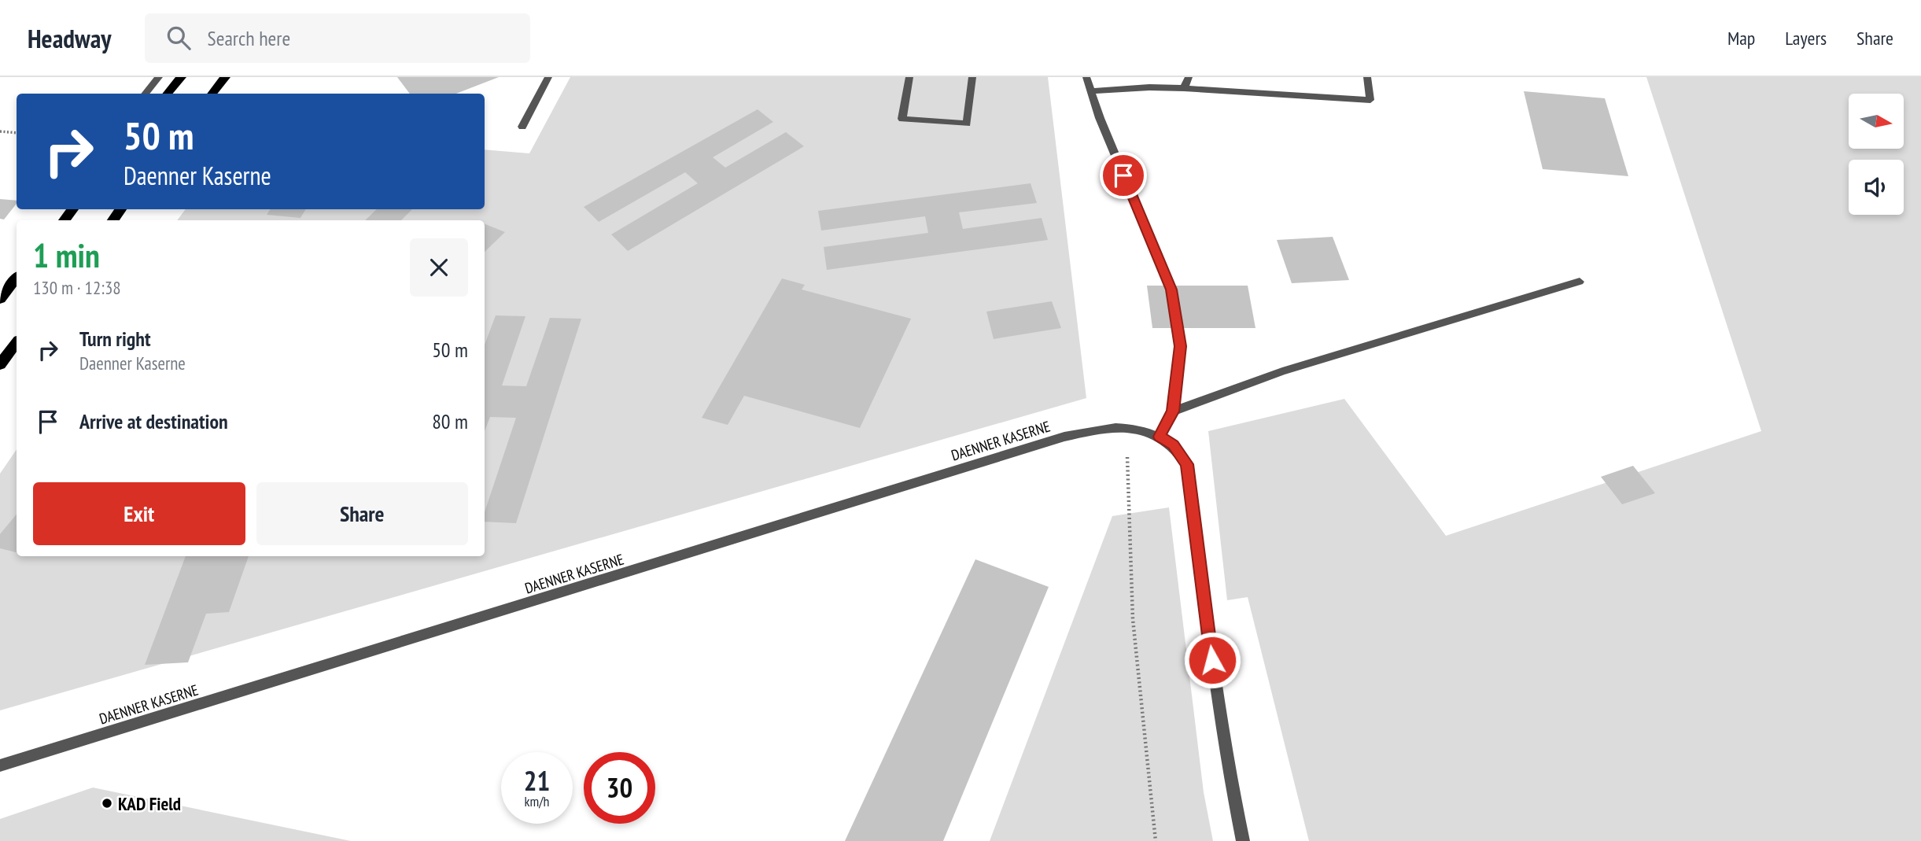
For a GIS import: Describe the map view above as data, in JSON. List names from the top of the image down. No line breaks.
{"streets":{"street":["DAENNER KASERNE"]},"places":["KAD Field"],"north":"right","page":{"header":"Headway","search":"Search here","nav":["Map","Layers","Share"],"turn":["50 m","Daenner Kaserne"],"heading":["1 min","130 m · 12:38"],"list":[{"name":"Turn right","note":"Daenner Kaserne","value":"50 m"},{"name":"Arrive at destination","value":"80 m"}],"buttons":["Exit","Share"],"speed":"21 km/h","limit":"30"}}
